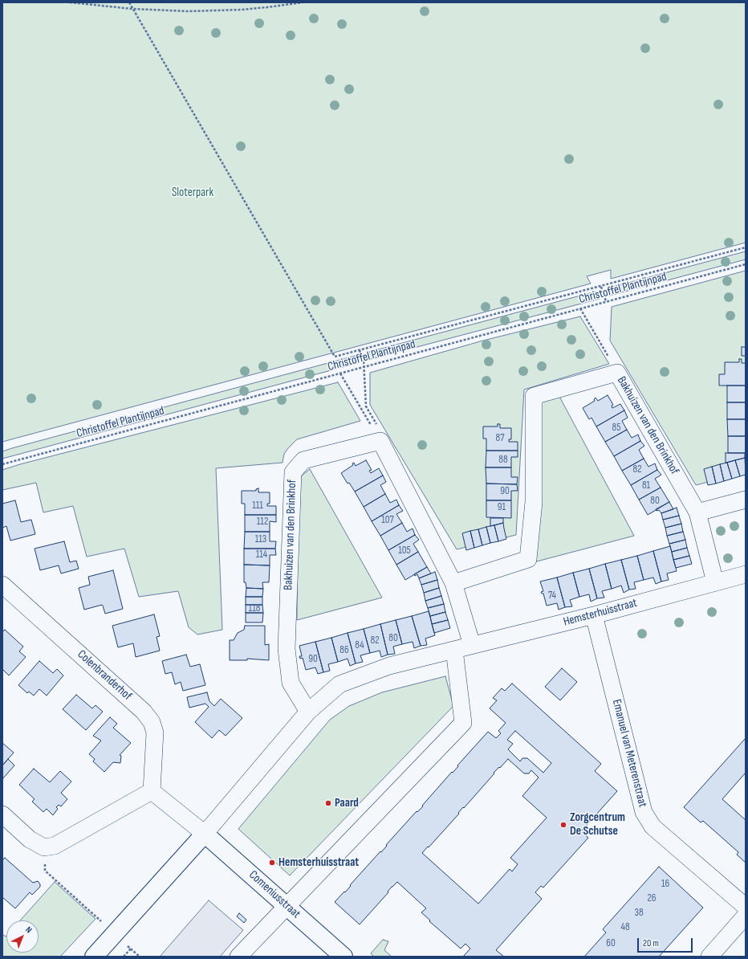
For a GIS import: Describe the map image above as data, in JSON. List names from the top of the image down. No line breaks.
{"streets":{"street":["Bakhuizen van den Brinkhof","Hemsterhuisstraat","Colenbranderhof","Emanuel van Meterenstraat","Comeniusstraat"],"path":["Christoffel Plantijnpad"]},"crossings":[["Bakhuizen van den Brinkhof","Hemsterhuisstraat"],["Hemsterhuisstraat","Emanuel van Meterenstraat"],["Hemsterhuisstraat","Comeniusstraat"]],"parks":["Sloterpark"],"places":["Paard","Zorgcentrum De Schutse","Hemsterhuisstraat"],"house_numbers":["85","87","88","82","81","90","80","111","91","107","112","113","105","114","74","118","80","82","84","86","90","16","26","38","48","60"],"scale_bar":"20 m","north":"top right"}
